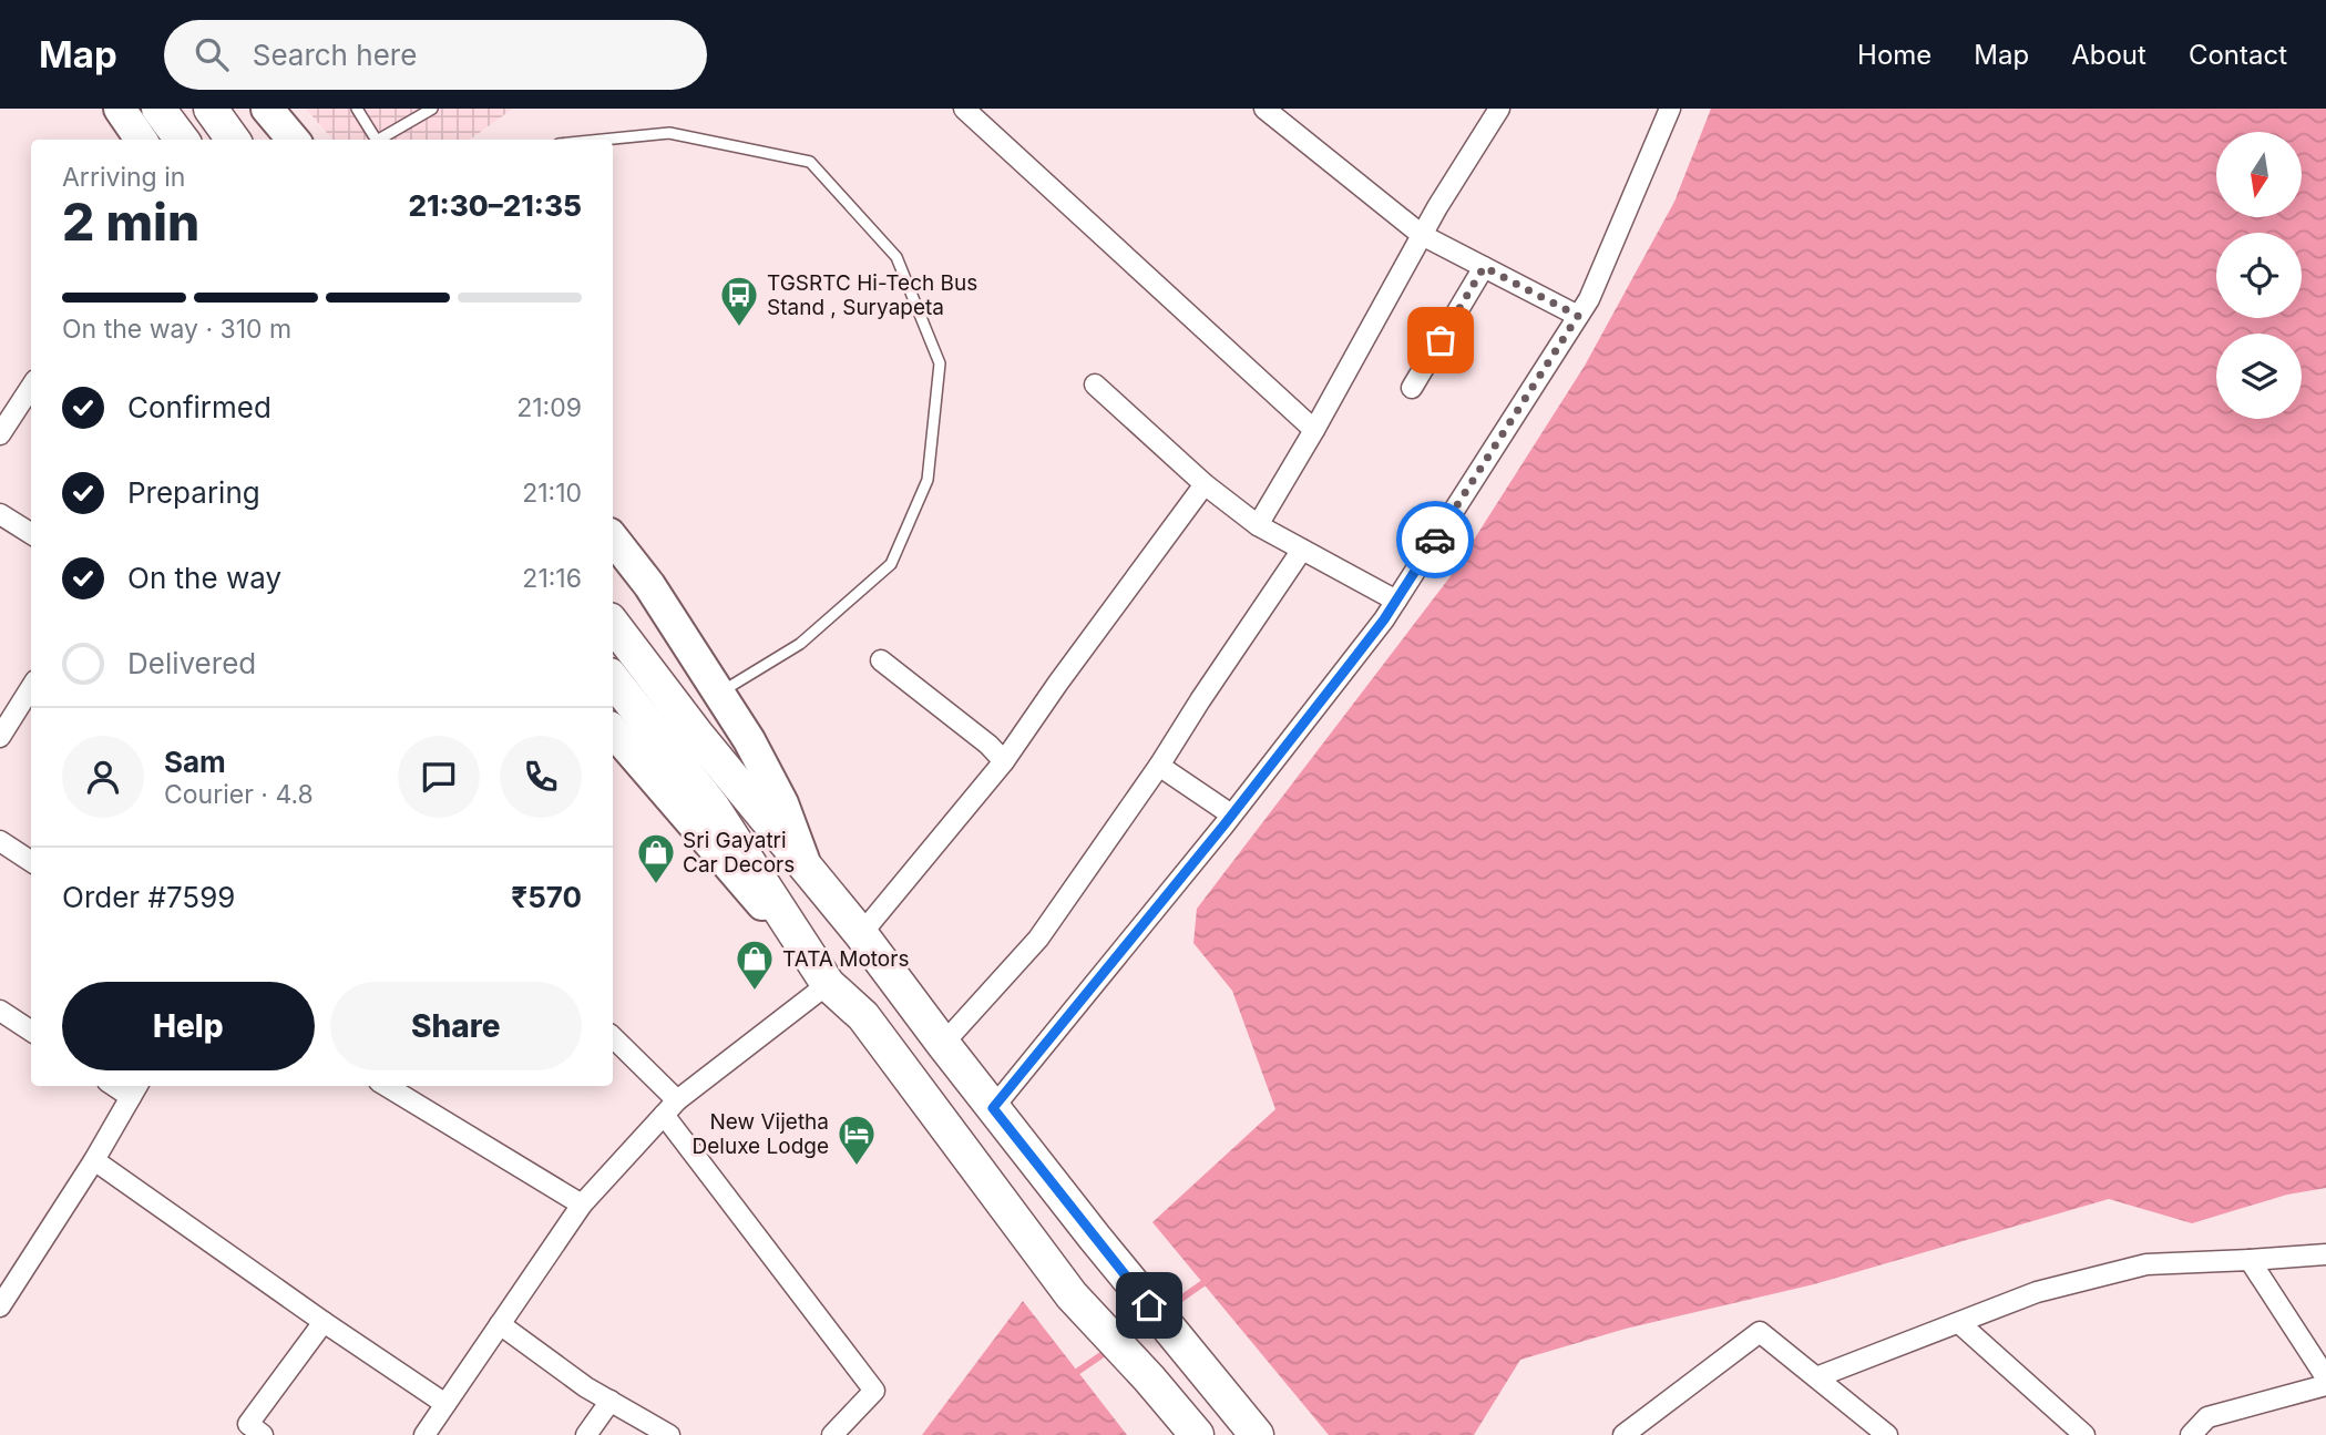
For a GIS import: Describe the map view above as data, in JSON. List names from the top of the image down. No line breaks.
{"places":{"bus stop":["TGSRTC Hi-Tech Bus Stand , Suryapeta"],"shop":["Sri Gayatri Car Decors","TATA Motors"],"hotel":["New Vijetha Deluxe Lodge"]},"north":"bottom","page":{"header":"Map","search":"Search here","nav":["Home","Map","About","Contact"],"heading":["2 min","Arriving in","21:30–21:35"],"panel":["Sam","Courier · 4.8","Order #7599","₹570"],"bar":"On the way · 310 m","list":[["Confirmed","21:09"],["Preparing","21:10"],["On the way","21:16"],"Delivered"],"buttons":["Help","Share"]}}
